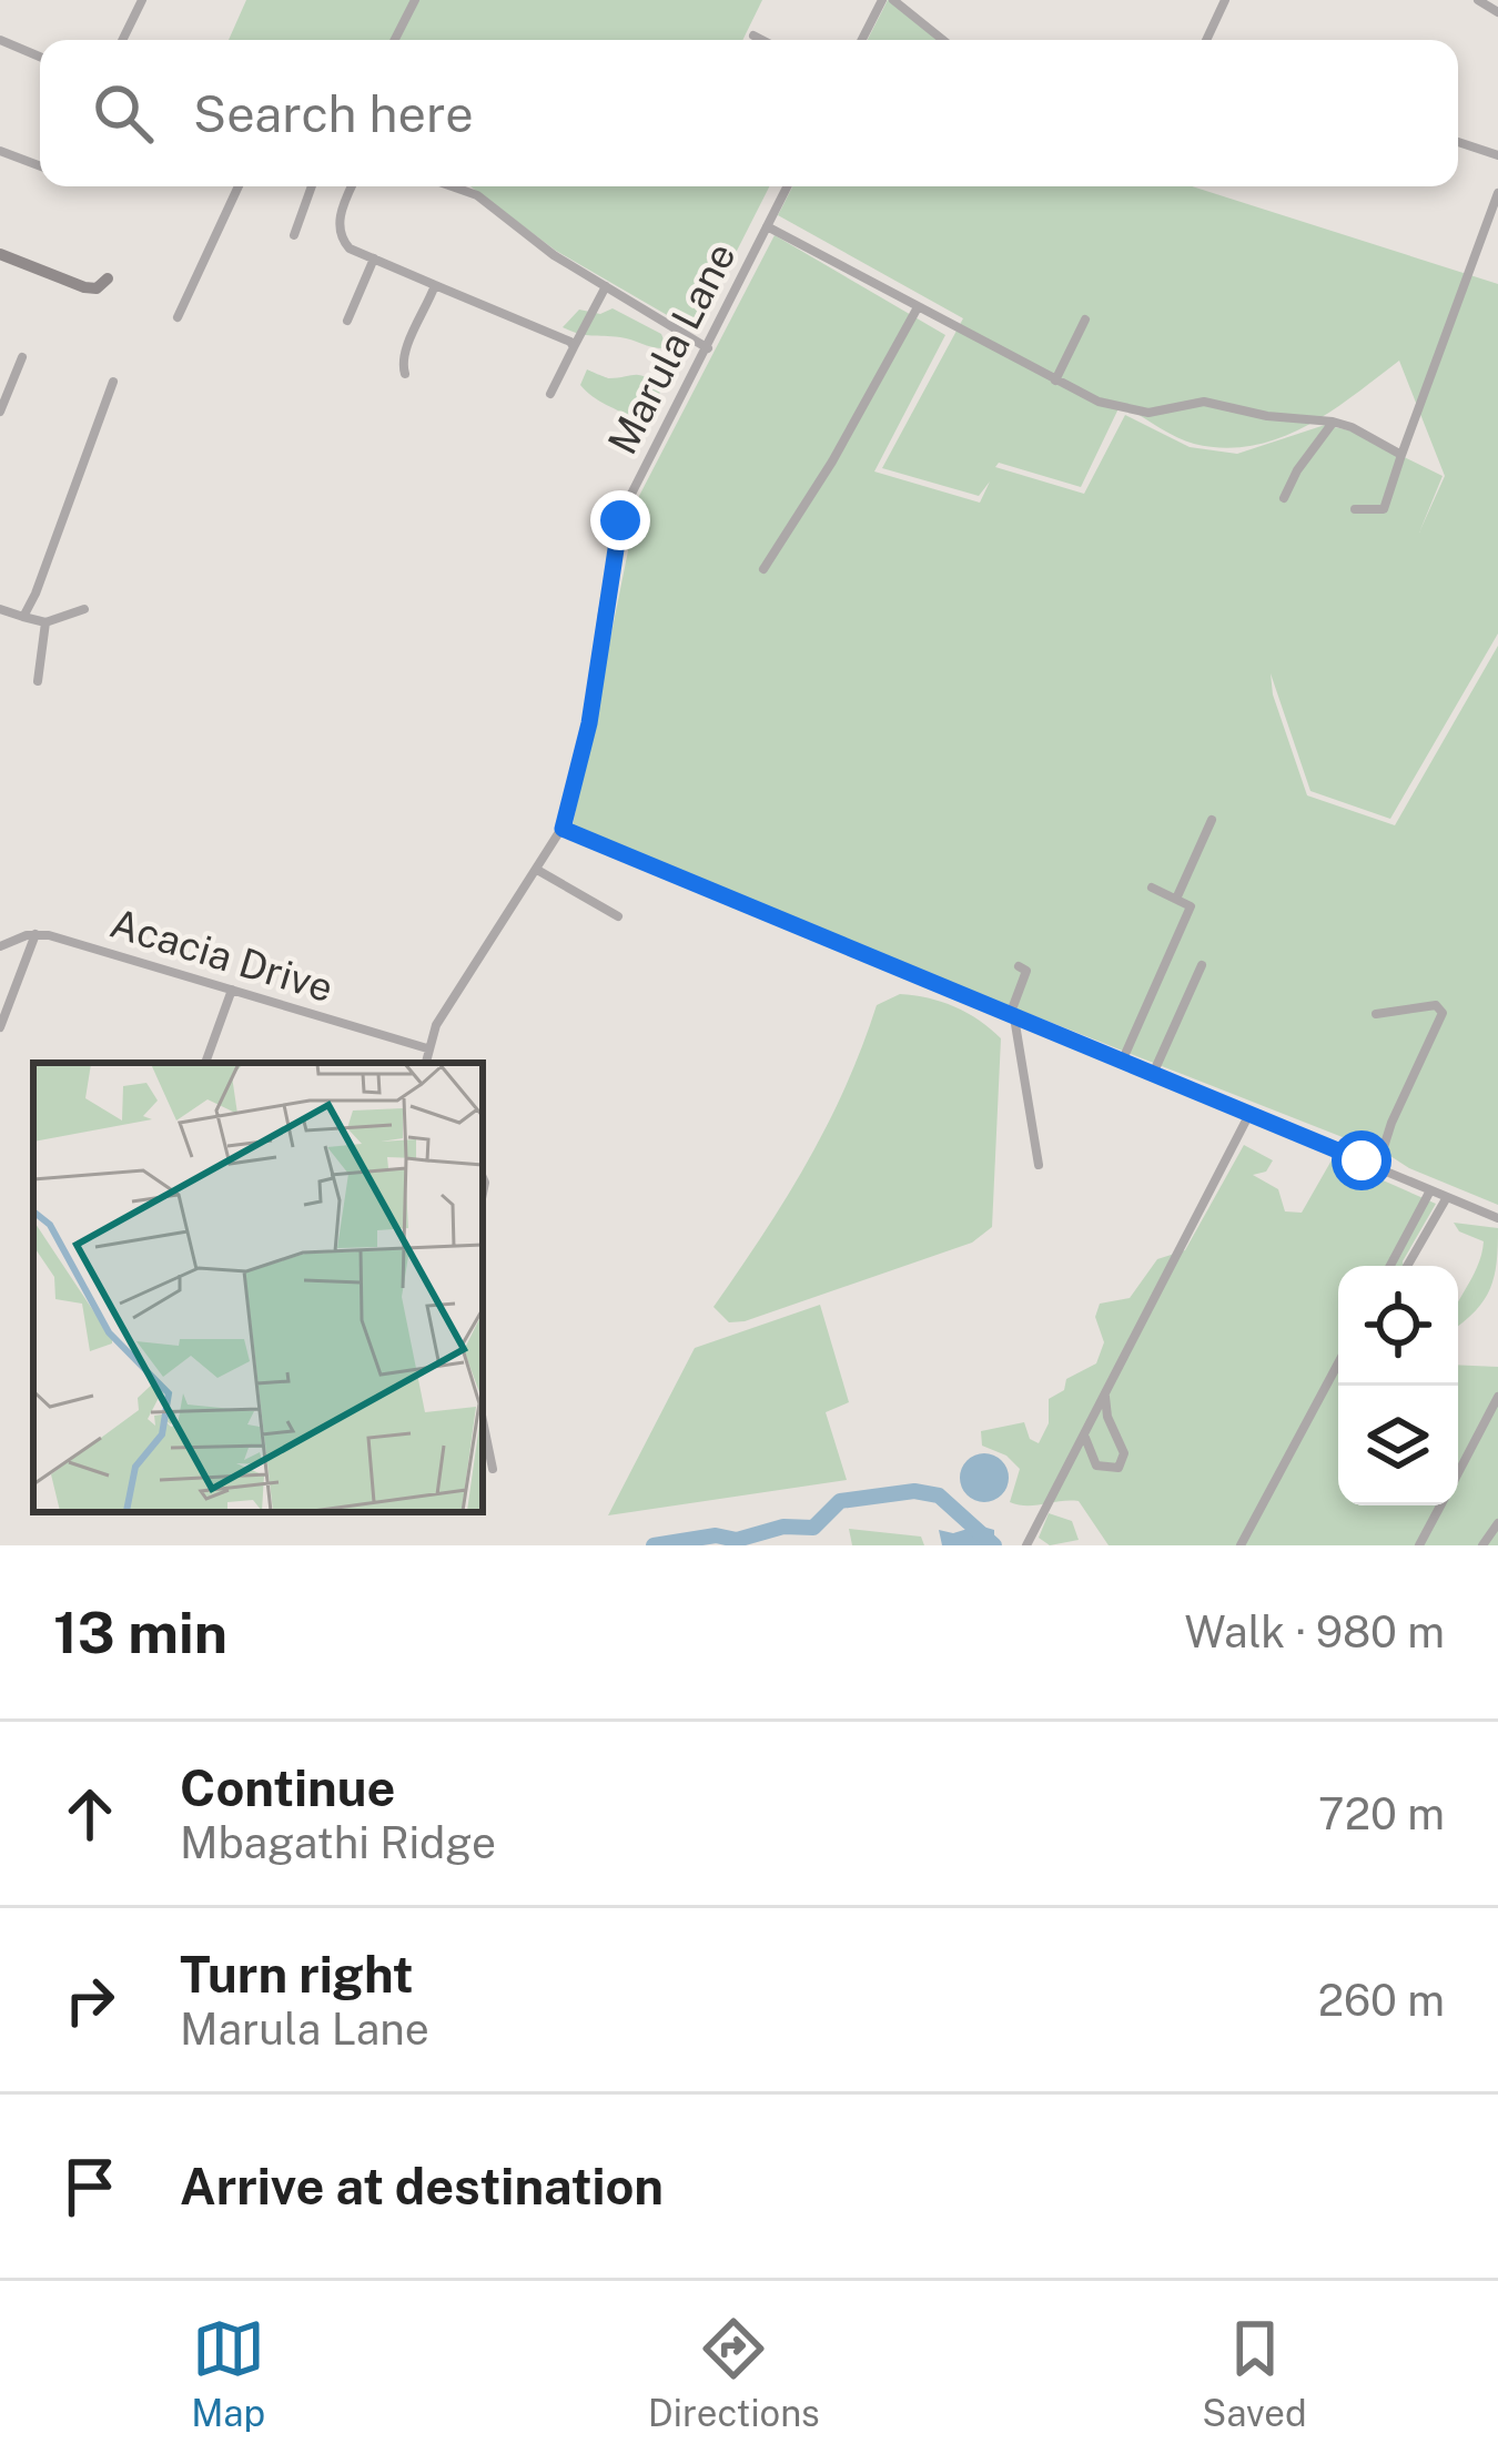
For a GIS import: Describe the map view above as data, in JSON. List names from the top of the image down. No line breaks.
{"streets":{"street":["Marula Lane","Acacia Drive"]},"crossings":[["Marula Lane","Acacia Drive"]],"page":{"search":"Search here","heading":["13 min","Walk · 980 m"],"list":[["Continue","Mbagathi Ridge","720 m"],["Turn right","Marula Lane","260 m"],"Arrive at destination"],"nav":["Map","Directions","Saved"]}}
